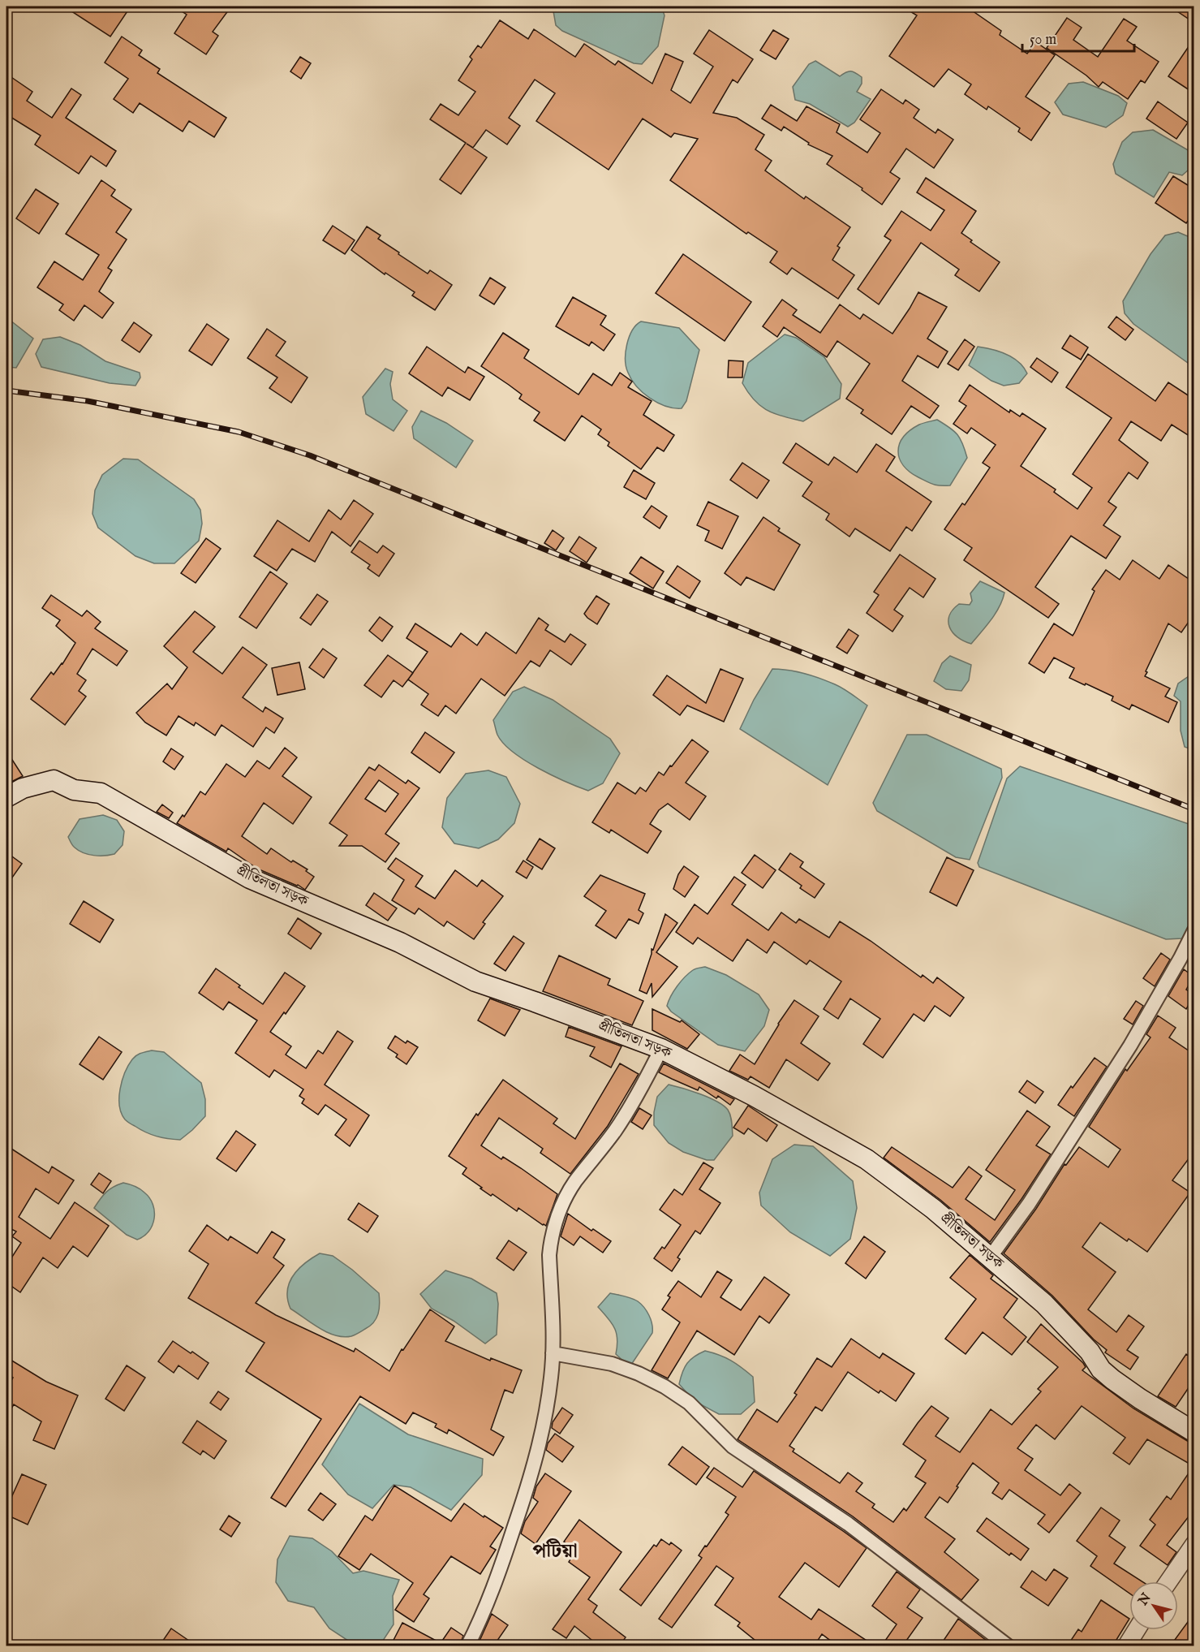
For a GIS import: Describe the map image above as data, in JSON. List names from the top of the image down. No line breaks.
{"streets":{"main road":["প্রীতিলতা সড়ক"]},"districts":["পটিয়া"],"scale_bar":"50 m","north":"top left"}
